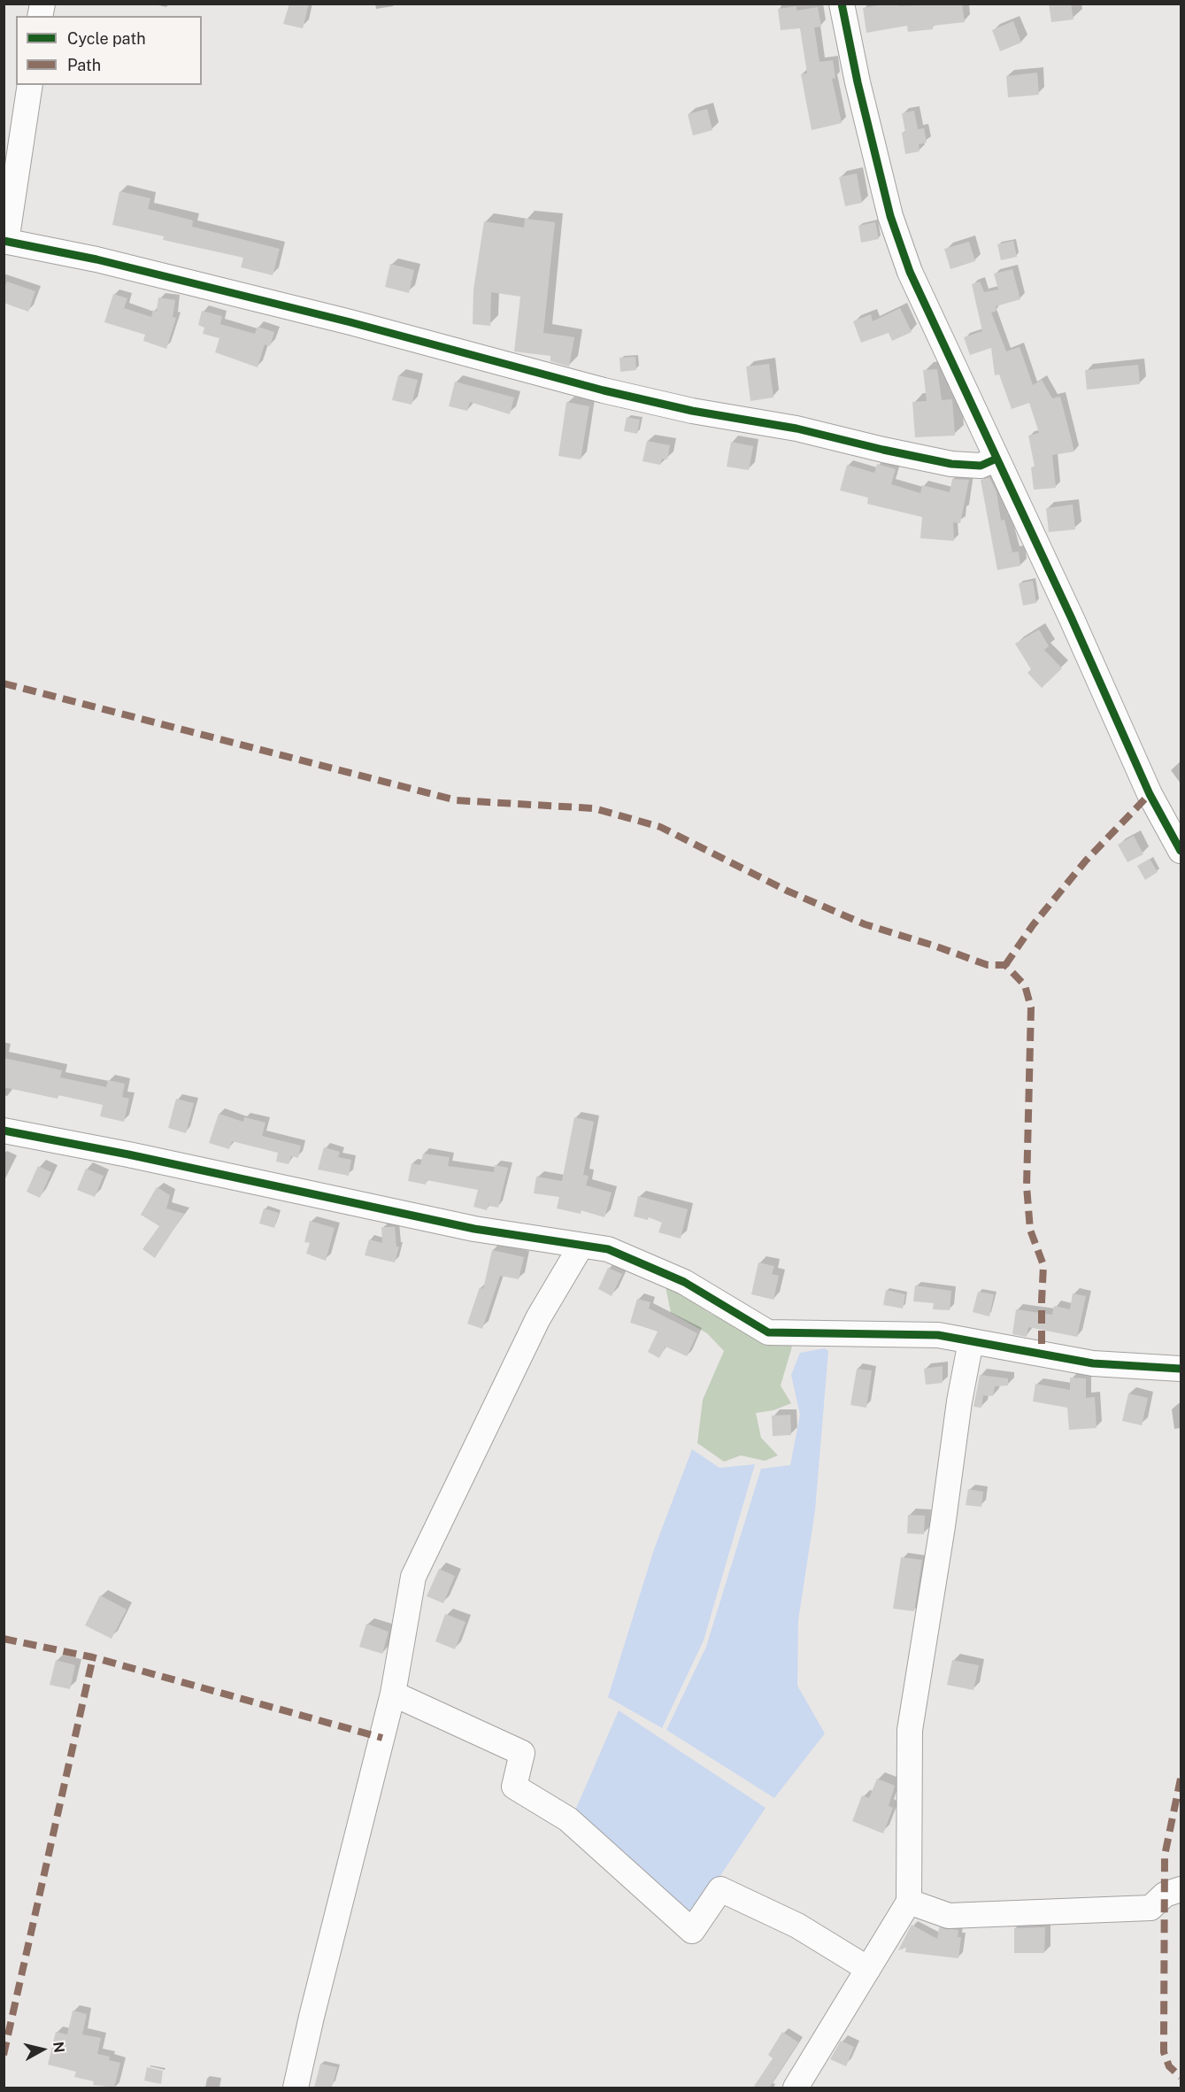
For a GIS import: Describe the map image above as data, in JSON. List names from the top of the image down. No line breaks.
{"legend":["Cycle path","Path"],"north":"right"}
